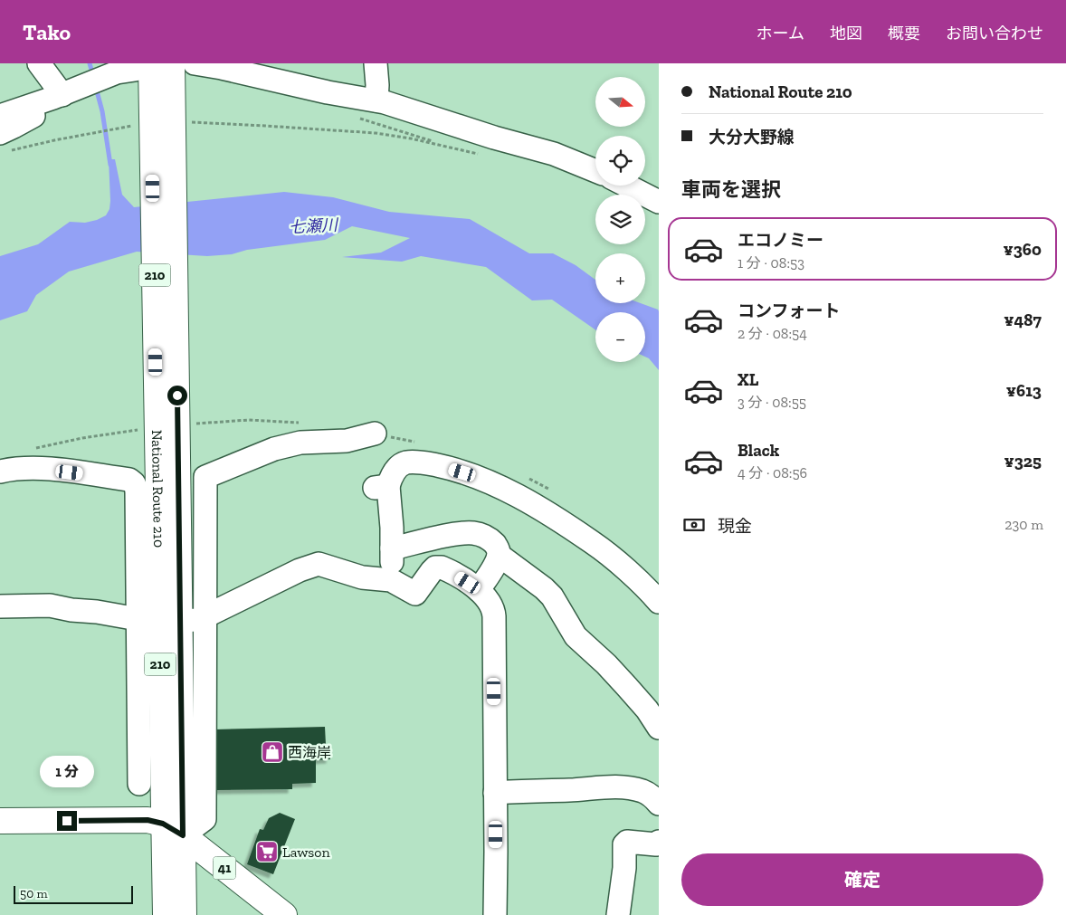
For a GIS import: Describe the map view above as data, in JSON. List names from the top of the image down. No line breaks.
{"streets":{"main road":["210","National Route 210","41"]},"crossings":[["National Route 210","41"]],"water":["七瀬川"],"places":{"shop":["西海岸"],"supermarket":["Lawson"]},"scale_bar":"50 m","north":"right","page":{"header":"Tako","nav":["ホーム","地図","概要","お問い合わせ"],"banner":["National Route 210","大分大野線"],"map_buttons":["+","−"],"heading":"車両を選択","list":[{"name":"エコノミー","note":"1 分 · 08:53","value":"¥360"},{"name":"コンフォート","note":"2 分 · 08:54","value":"¥487"},{"name":"XL","note":"3 分 · 08:55","value":"¥613"},{"name":"Black","note":"4 分 · 08:56","value":"¥325"}],"pay":["現金","230 m"],"bubble":"1 分","buttons":"確定","scale":"50 m"}}
